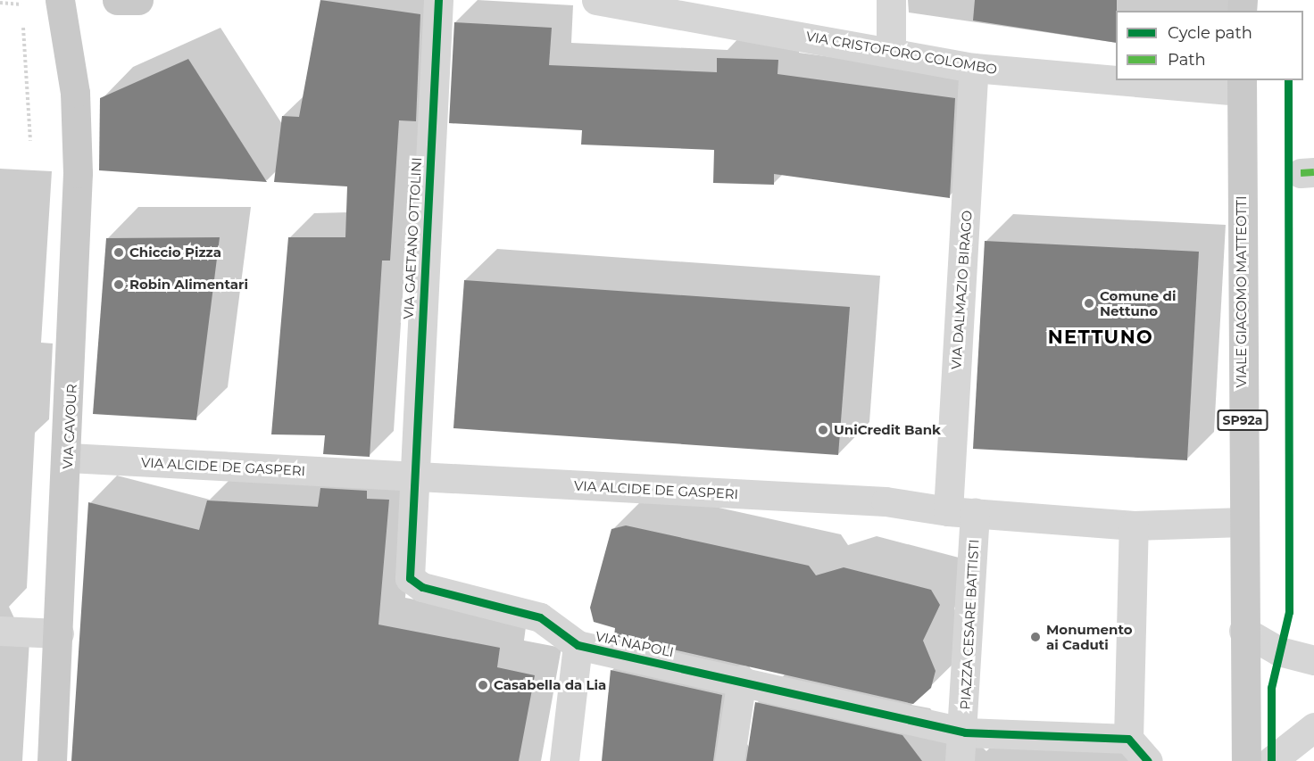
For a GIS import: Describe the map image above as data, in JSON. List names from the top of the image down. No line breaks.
{"streets":{"main road":["VIALE GIACOMO MATTEOTTI","SP92a","VIA CAVOUR"],"street":["VIA CRISTOFORO COLOMBO","VIA GAETANO OTTOLINI","VIA DALMAZIO BIRAGO","VIA ALCIDE DE GASPERI","PIAZZA CESARE BATTISTI","VIA NAPOLI"]},"crossings":[["VIA CRISTOFORO COLOMBO","VIA DALMAZIO BIRAGO"],["VIA CRISTOFORO COLOMBO","VIALE GIACOMO MATTEOTTI"],["VIA GAETANO OTTOLINI","VIA ALCIDE DE GASPERI"],["VIA GAETANO OTTOLINI","VIA NAPOLI"],["VIA DALMAZIO BIRAGO","VIA ALCIDE DE GASPERI"],["VIA DALMAZIO BIRAGO","PIAZZA CESARE BATTISTI"],["VIALE GIACOMO MATTEOTTI","VIA ALCIDE DE GASPERI"],["VIA CAVOUR","VIA ALCIDE DE GASPERI"],["VIA ALCIDE DE GASPERI","PIAZZA CESARE BATTISTI"],["VIA ALCIDE DE GASPERI","VIA NAPOLI"],["PIAZZA CESARE BATTISTI","VIA NAPOLI"]],"districts":["NETTUNO"],"places":["Chiccio Pizza","Robin Alimentari","Comune di Nettuno","UniCredit Bank","Monumento ai Caduti","Casabella da Lia"],"legend":["Cycle path","Path"]}
